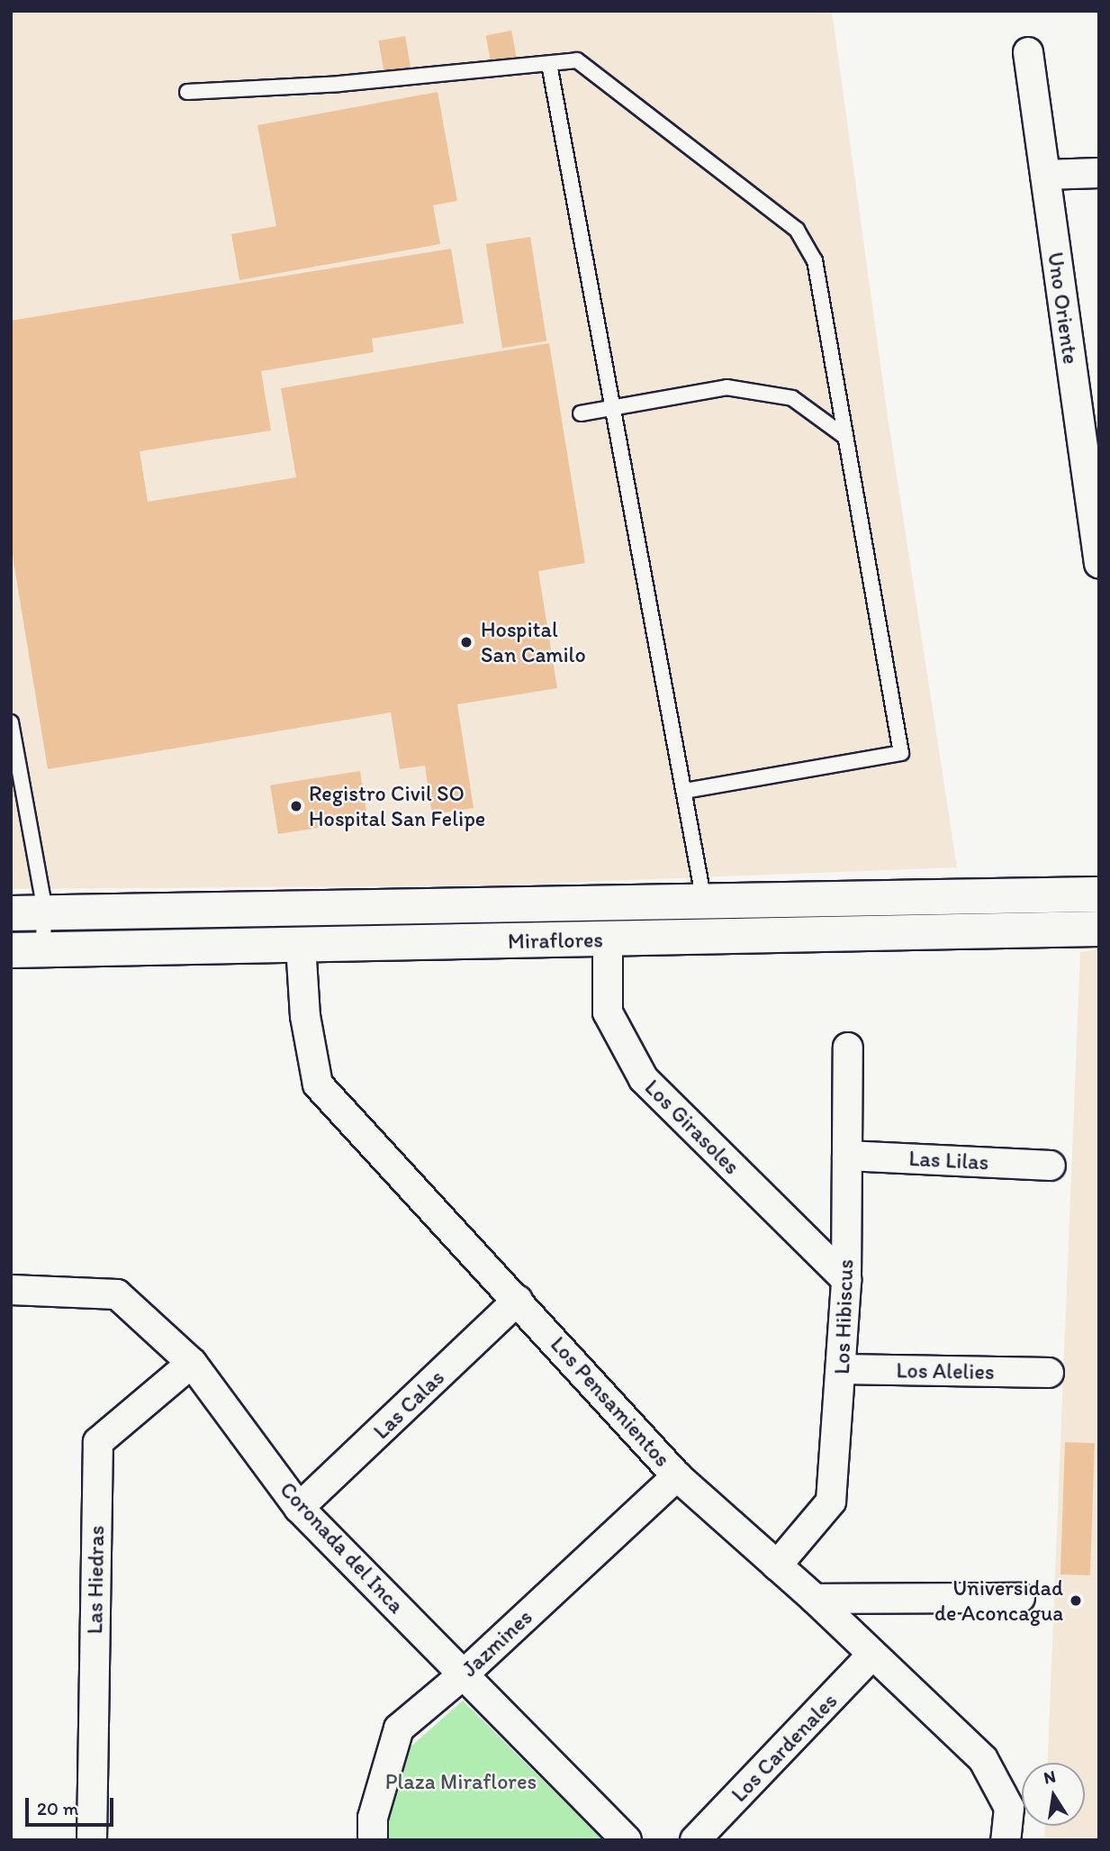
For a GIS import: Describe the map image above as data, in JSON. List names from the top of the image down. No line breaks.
{"streets":{"main road":["Miraflores"],"street":["Uno Oriente","Los Girasoles","Las Lilas","Los Hibiscus","Los Alelies","Los Pensamientos","Las Calas","Coronada del Inca","Las Hiedras","Jazmines","Los Cardenales"]},"crossings":[["Miraflores","Los Girasoles"],["Miraflores","Los Pensamientos"],["Los Girasoles","Los Hibiscus"],["Las Lilas","Los Hibiscus"],["Los Hibiscus","Los Alelies"],["Los Hibiscus","Los Pensamientos"],["Los Pensamientos","Las Calas"],["Los Pensamientos","Jazmines"],["Los Pensamientos","Los Cardenales"],["Las Calas","Coronada del Inca"],["Coronada del Inca","Las Hiedras"],["Coronada del Inca","Jazmines"]],"parks":["Plaza Miraflores"],"places":["Hospital San Camilo","Registro Civil SO Hospital San Felipe","Universidad de Aconcagua"],"scale_bar":"20 m","north":"top"}
